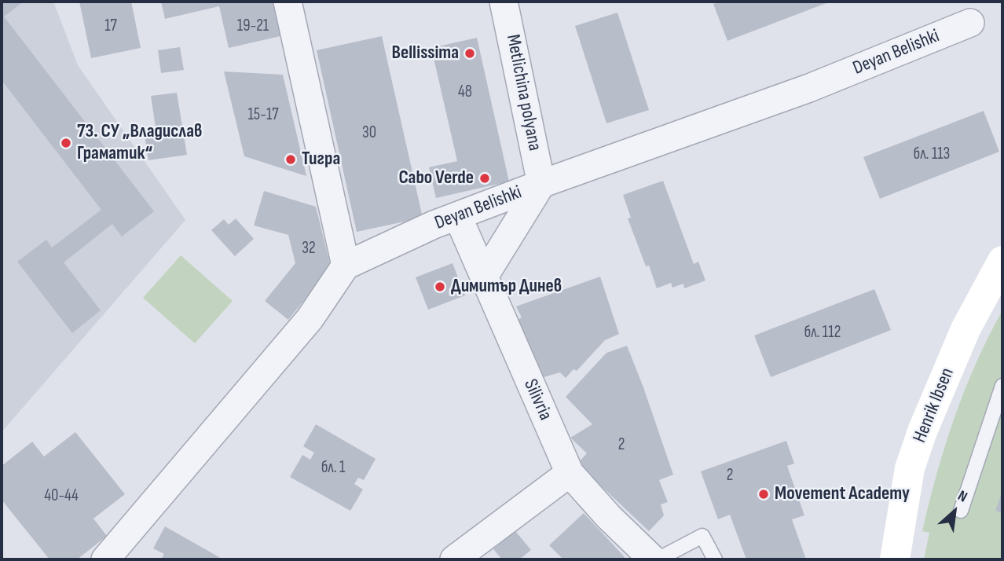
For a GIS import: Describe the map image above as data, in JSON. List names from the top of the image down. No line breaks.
{"streets":{"main road":["Henrik Ibsen"],"street":["Deyan Belishki","Metlichina polyana","Silivria"]},"crossings":[["Deyan Belishki","Metlichina polyana"],["Deyan Belishki","Silivria"]],"places":["Bellissima","73. СУ „Владислав Граматик“","Тигра","Cabo Verde","Димитър Динев","Movement Academy"],"house_numbers":["17","19-21","48","15-17","30","бл. 113","32","бл. 112","2","бл. 1","2","40-44"],"north":"top right"}
